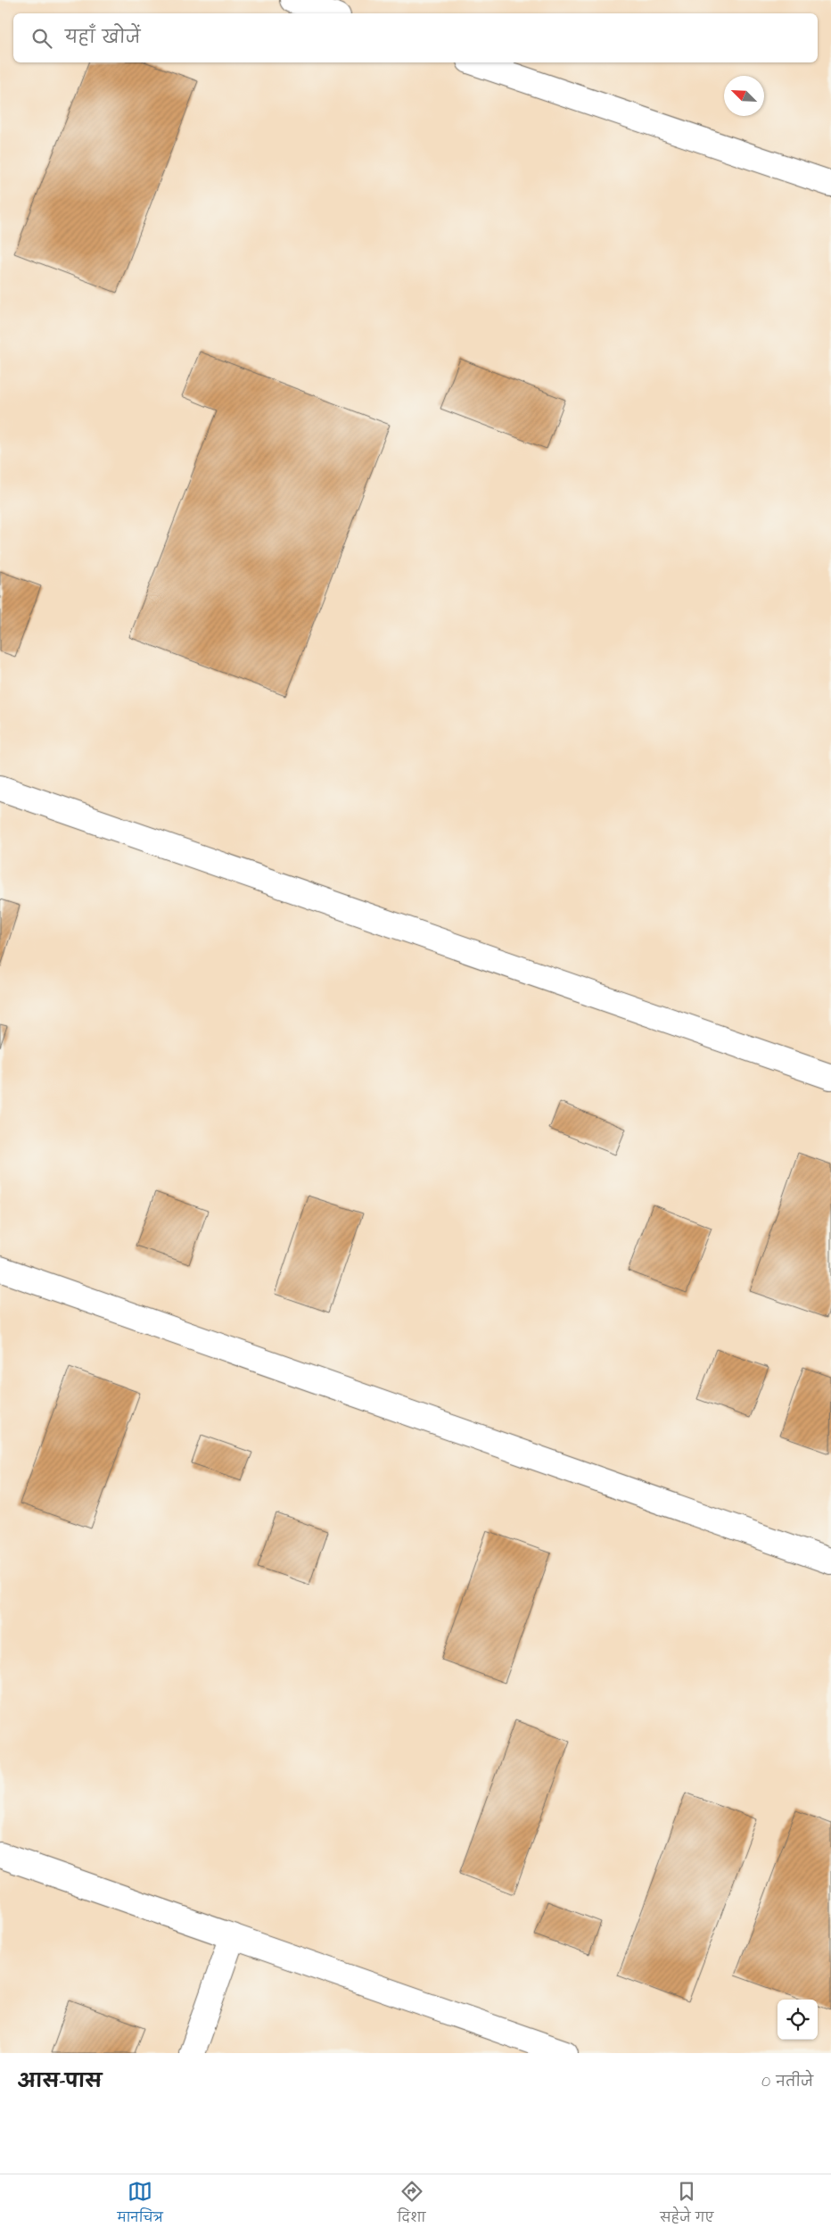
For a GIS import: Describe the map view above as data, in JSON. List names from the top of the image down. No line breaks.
{"north":"top left","page":{"search":"यहाँ खोजें","heading":["आस-पास","0 नतीजे"],"nav":["मानचित्र","दिशा","सहेजे गए"]}}
